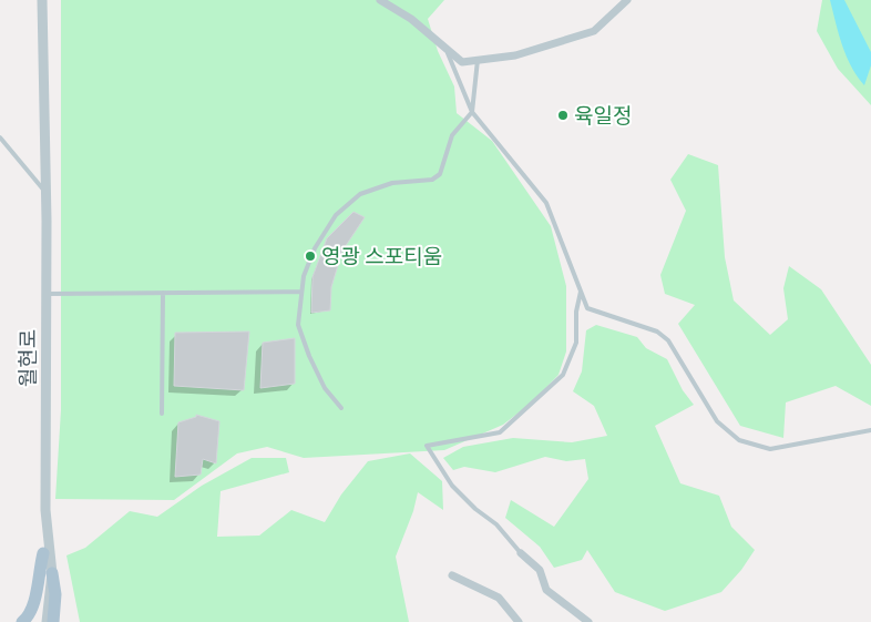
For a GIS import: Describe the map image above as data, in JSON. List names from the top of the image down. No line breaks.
{"streets":{"street":["월현로"]},"places":["육일정","영광 스포티움"]}
